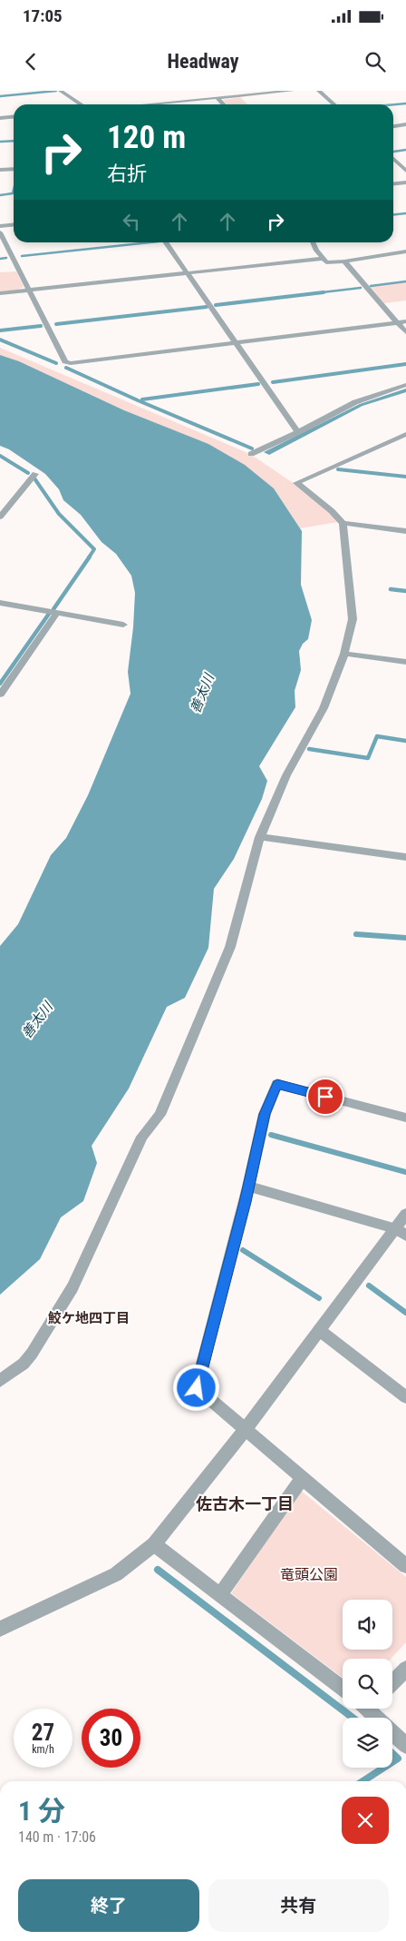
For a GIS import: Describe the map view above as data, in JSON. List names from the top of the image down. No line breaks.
{"districts":["鮫ケ地四丁目","佐古木一丁目"],"water":["善太川"],"parks":["竜頭公園"],"page":{"status":"17:05","header":"Headway","turn":["120 m","右折"],"speed":"27 km/h","limit":"30","heading":["1 分","140 m · 17:06"],"buttons":["終了","共有"]}}
